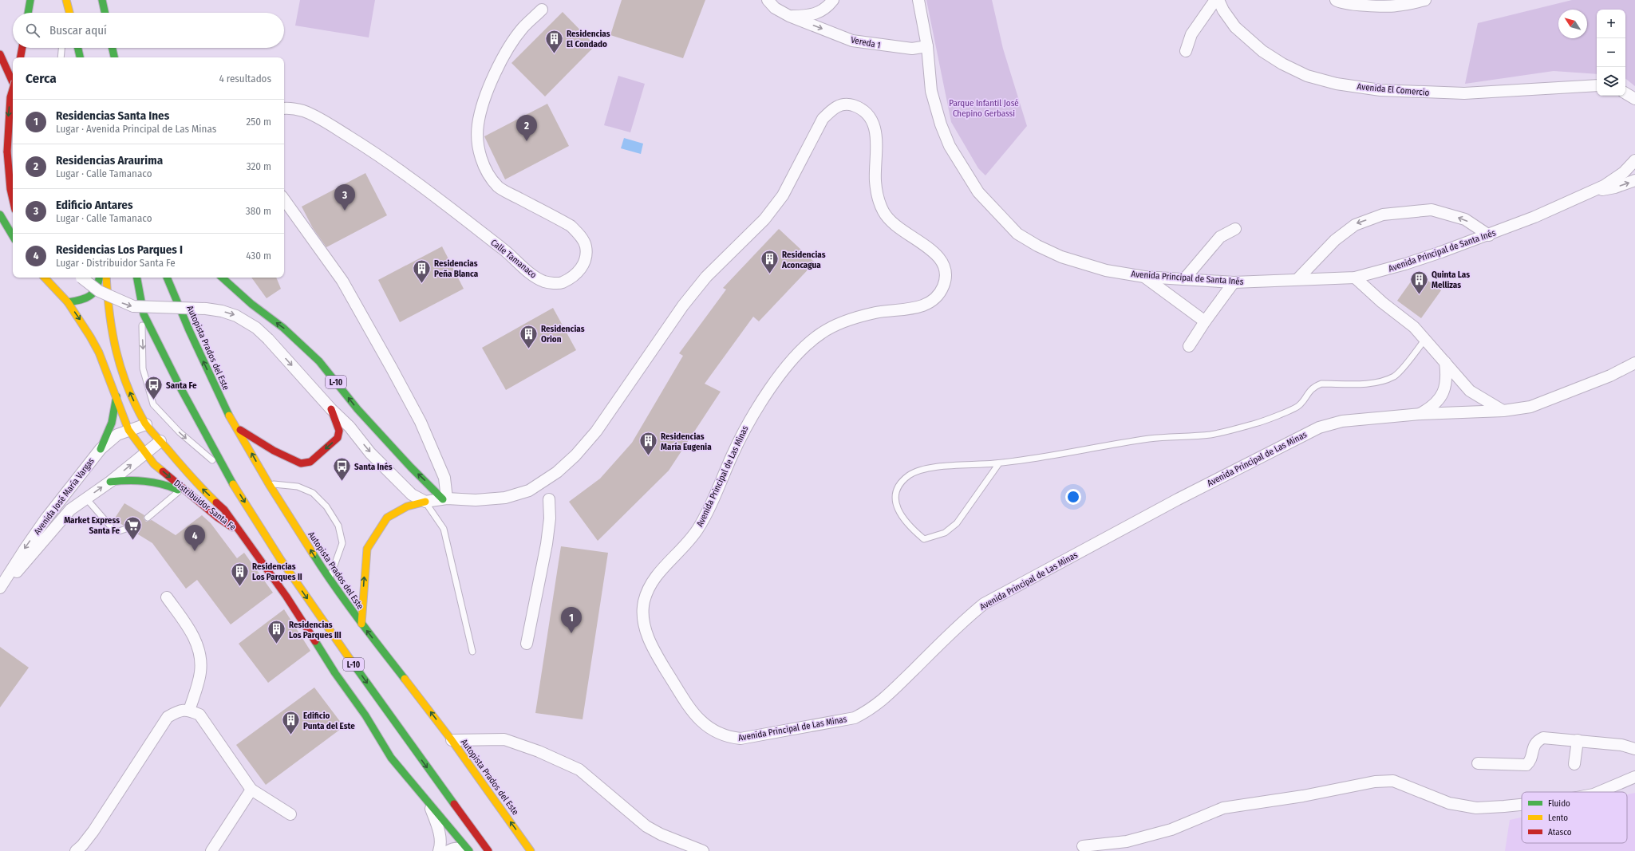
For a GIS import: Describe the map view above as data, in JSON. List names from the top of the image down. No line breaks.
{"streets":{"main road":["Autopista Prados del Este","L-10","Distribuidor Santa Fe"],"street":["Vereda 1","Avenida El Comercio","Avenida Principal de Santa Inés","Calle Tamanaco","Avenida Principal de Las Minas","Avenida José María Vargas"]},"crossings":[["Vereda 1","Avenida Principal de Santa Inés"],["L-10","Avenida Principal de Las Minas"],["Avenida José María Vargas","Distribuidor Santa Fe"]],"one_way":["Vereda 1"],"parks":["Parque Infantil José Chepino Gerbassi"],"places":{"building":["Residencias El Condado","Residencias Aconcagua","Residencias Peña Blanca","Quinta Las Mellizas","Residencias Orion","Residencias María Eugenia","Residencias Los Parques II","Residencias Los Parques III","Edificio Punta del Este"],"bus stop":["Santa Fe","Santa Inés"],"supermarket":["Market Express Santa Fe"]},"legend":["Fluido","Lento","Atasco"],"north":"top left","page":{"map_buttons":["+","−"],"search":"Buscar aquí","heading":["Cerca","4 resultados"],"list":[{"mark":"1","name":"Residencias Santa Ines","note":"Lugar · Avenida Principal de Las Minas","value":"250 m"},{"mark":"2","name":"Residencias Araurima","note":"Lugar · Calle Tamanaco","value":"320 m"},{"mark":"3","name":"Edificio Antares","note":"Lugar · Calle Tamanaco","value":"380 m"},{"mark":"4","name":"Residencias Los Parques I","note":"Lugar · Distribuidor Santa Fe","value":"430 m"}],"pins":["2","3","4","1"]}}
